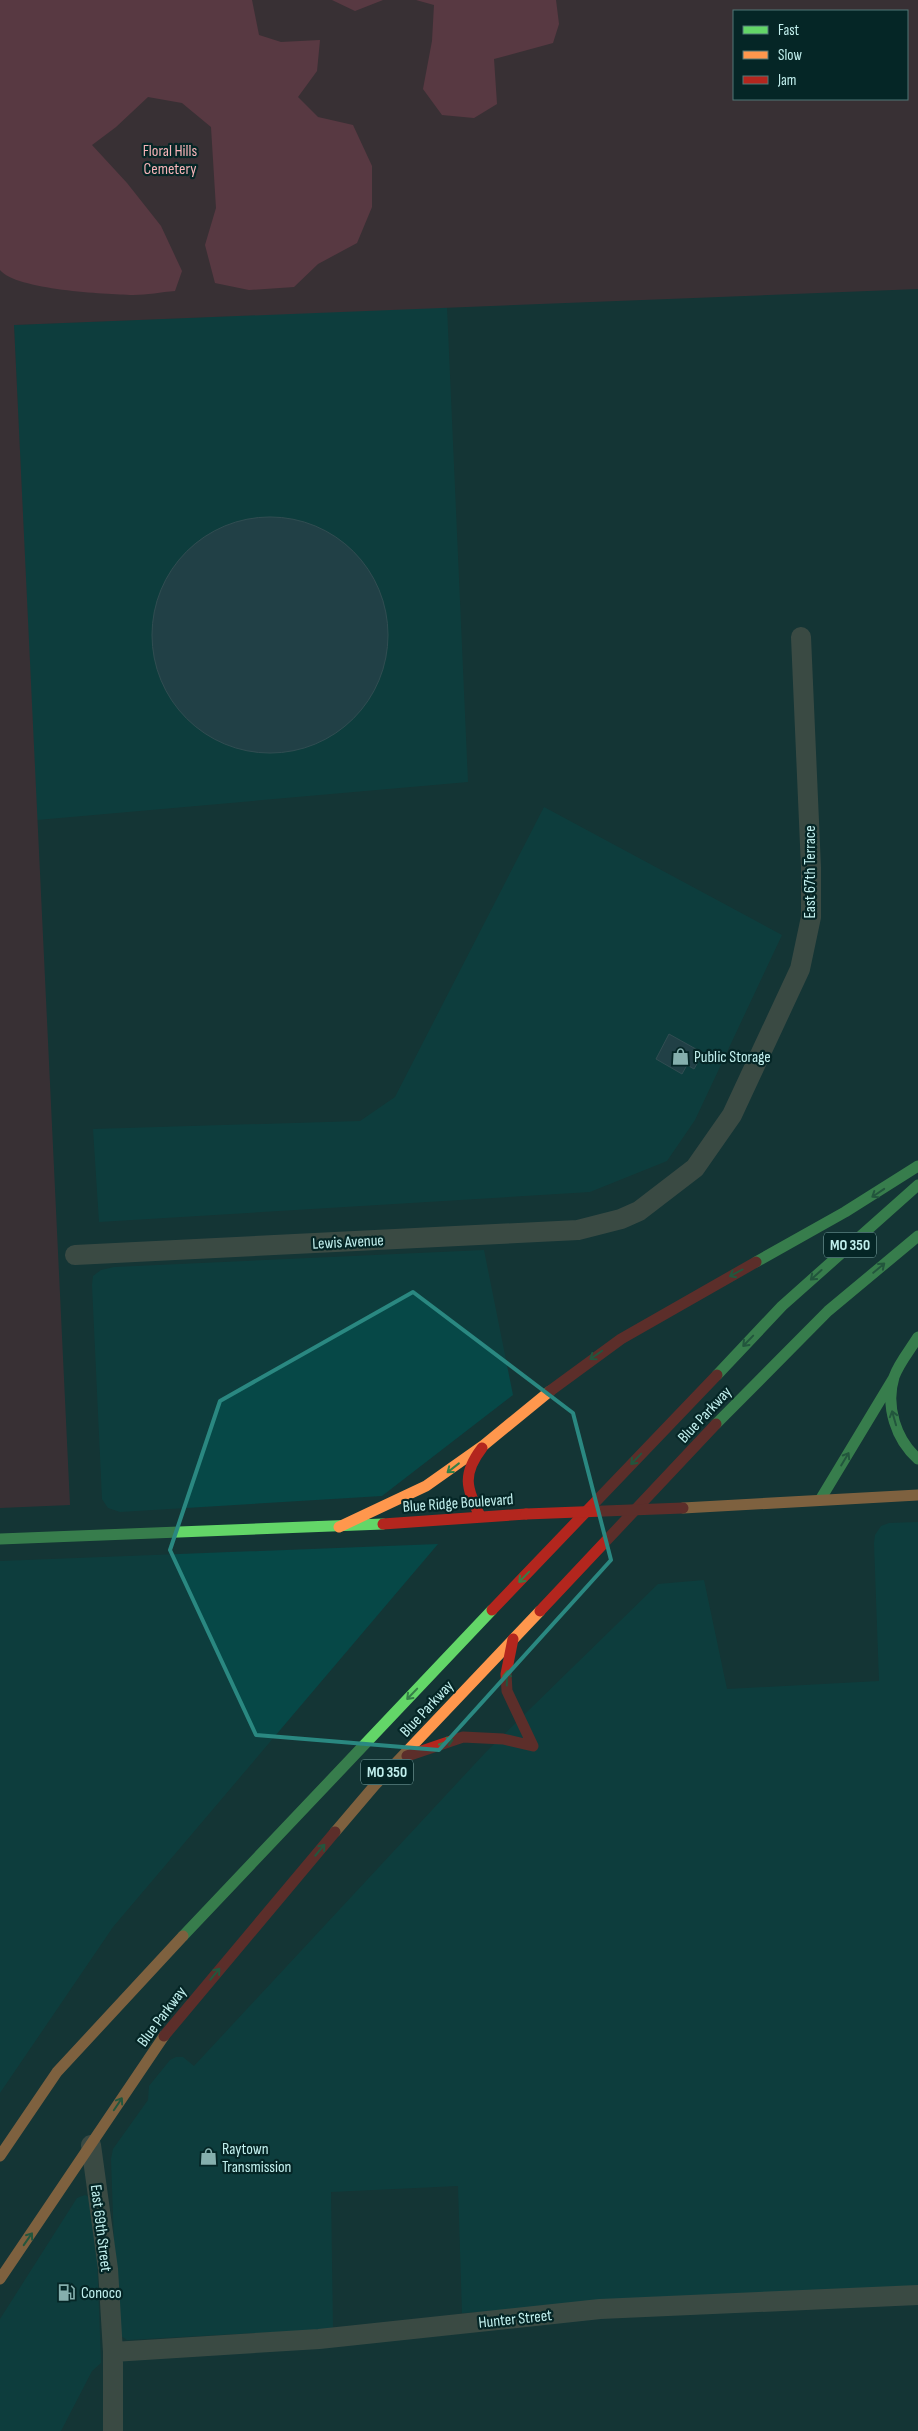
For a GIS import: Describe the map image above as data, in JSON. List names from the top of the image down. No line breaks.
{"streets":{"main road":["MO 350","Blue Parkway","Blue Ridge Boulevard"],"street":["East 67th Terrace","Lewis Avenue","East 69th Street","Hunter Street"]},"crossings":[["East 67th Terrace","Lewis Avenue"],["Blue Parkway","East 69th Street"],["East 69th Street","Hunter Street"]],"parks":["Floral Hills Cemetery"],"places":{"shop":["Public Storage","Raytown Transmission"],"fuel station":["Conoco"]},"legend":["Fast","Slow","Jam"]}
